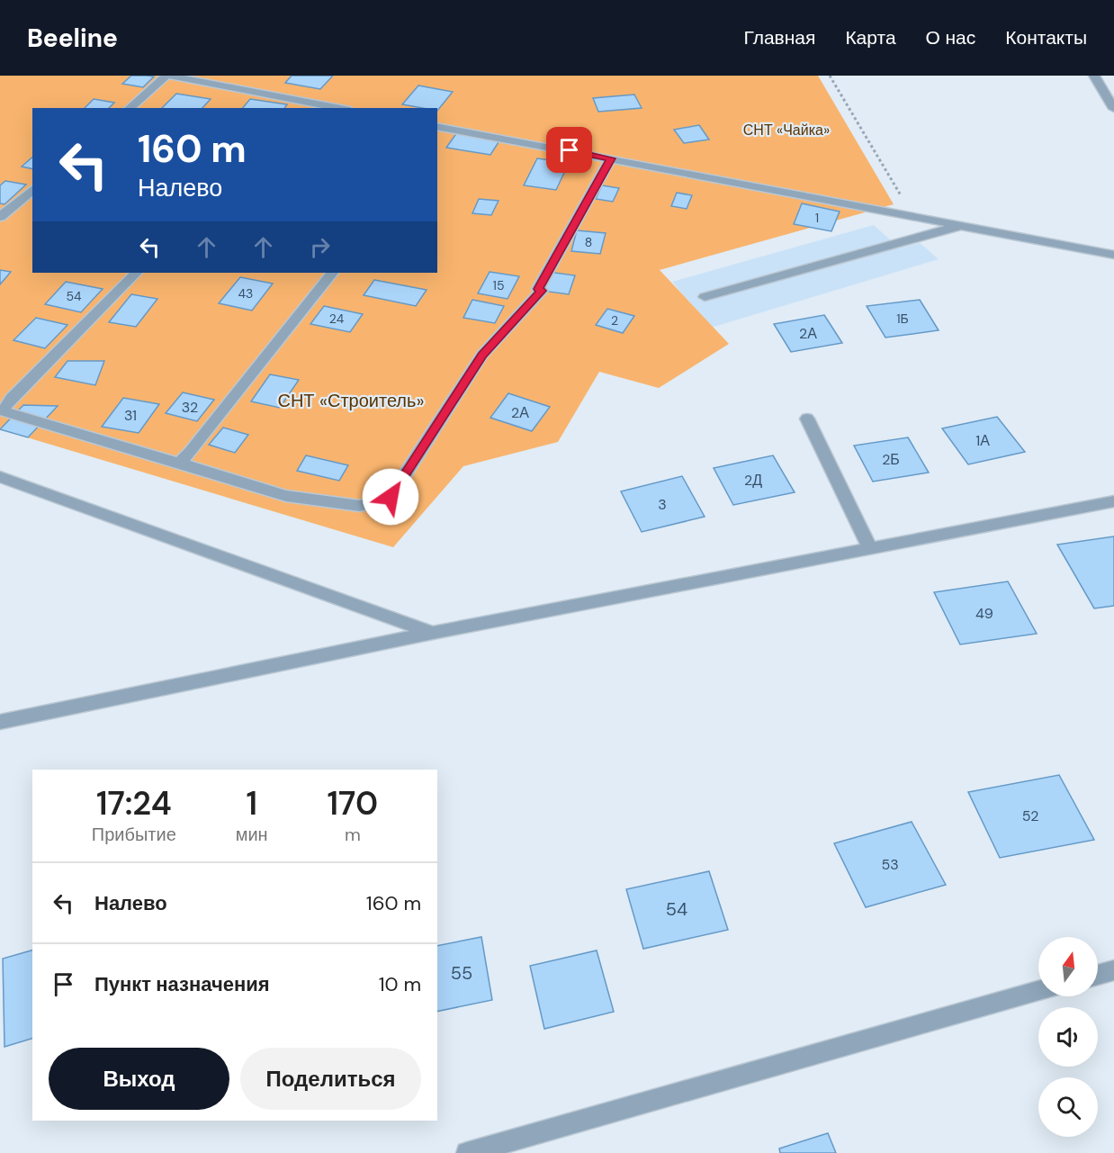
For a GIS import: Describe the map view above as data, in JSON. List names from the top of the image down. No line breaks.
{"parks":["СНТ «Чайка»","СНТ «Строитель»"],"house_numbers":["1","8","15","43","54","24","1Б","2","2А","32","2А","31","1А","2Б","2Д","3","49","52","53","54","55"],"north":"top","page":{"header":"Beeline","nav":["Главная","Карта","О нас","Контакты"],"turn":["160 m","Налево"],"eta":["17:24","Прибытие","1","мин","170","m"],"list":[{"name":"Налево","value":"160 m"},{"name":"Пункт назначения","value":"10 m"}],"buttons":["Выход","Поделиться"]}}
